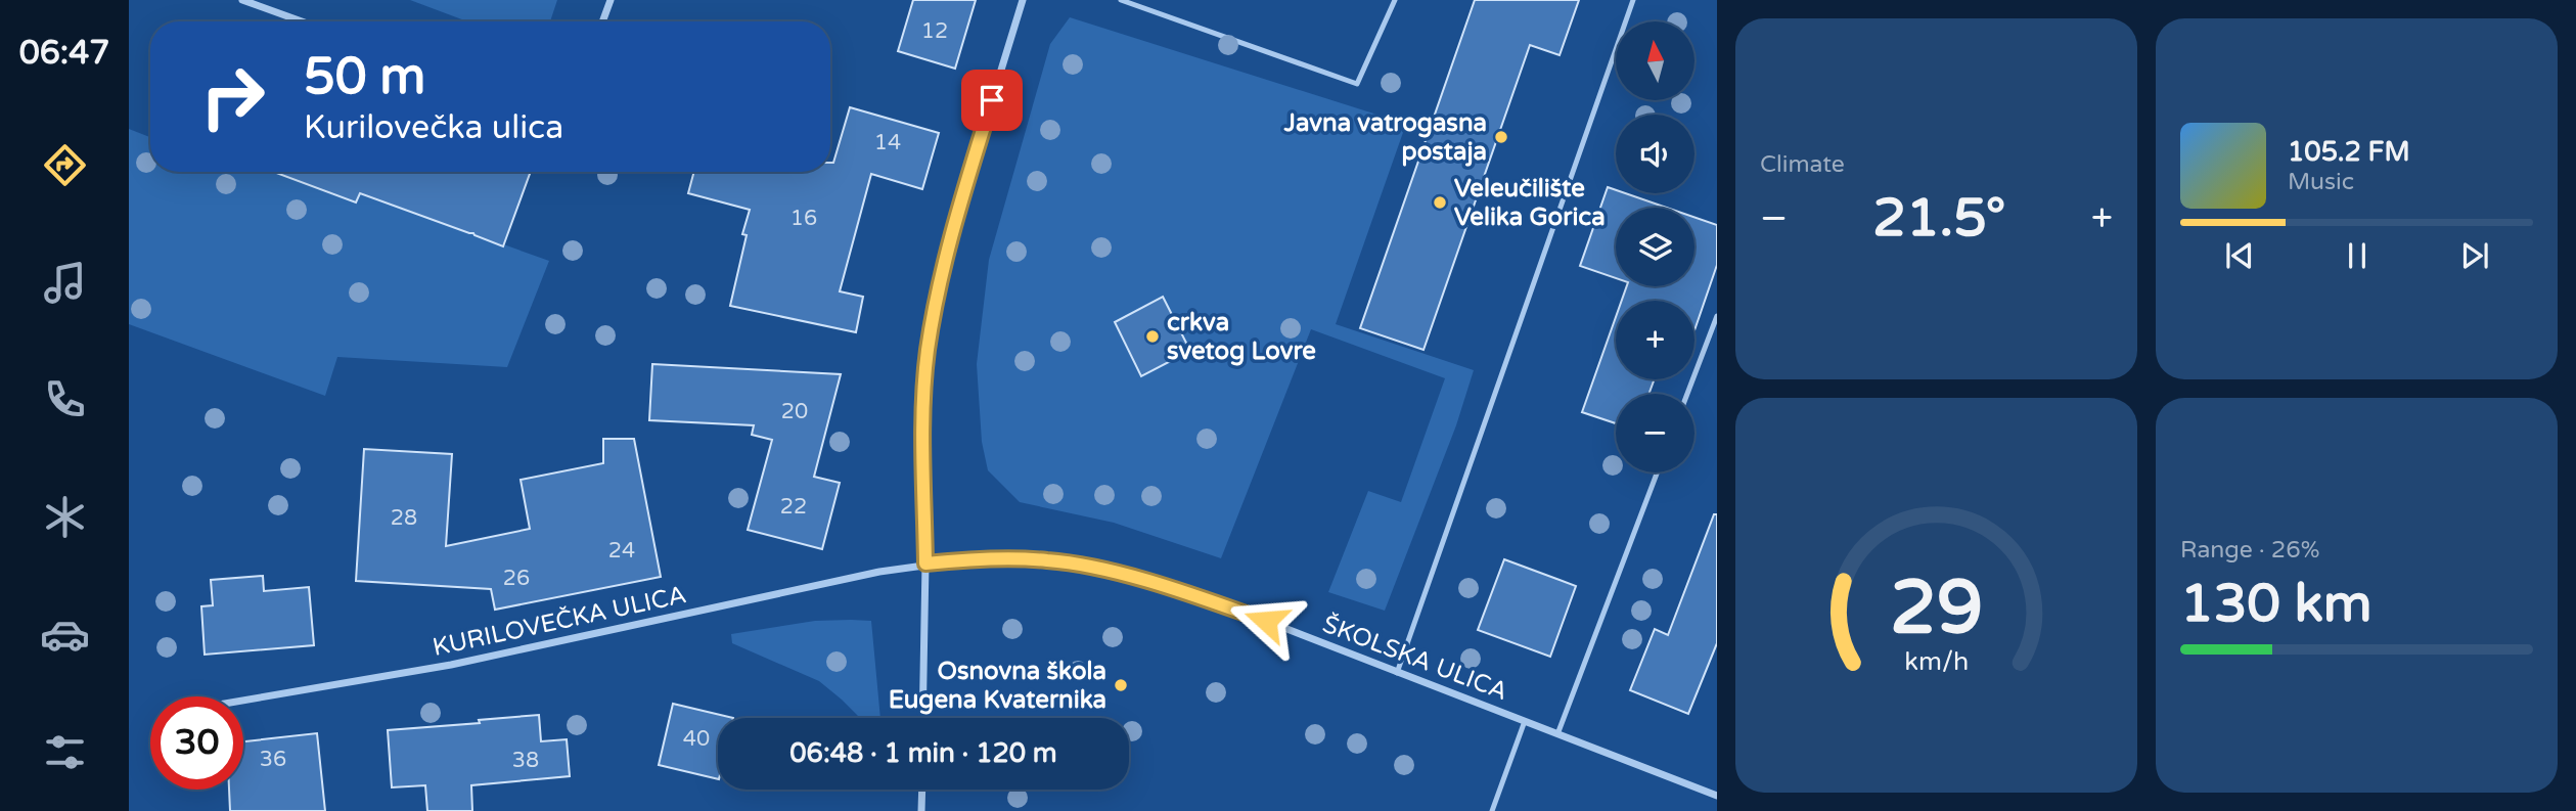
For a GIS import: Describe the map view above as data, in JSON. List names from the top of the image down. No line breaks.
{"streets":{"street":["KURILOVEČKA ULICA","ŠKOLSKA ULICA"]},"crossings":[["KURILOVEČKA ULICA","ŠKOLSKA ULICA"]],"places":["Javna vatrogasna postaja","Veleučilište Velika Gorica","crkva svetog Lovre","Osnovna škola Eugena Kvaternika"],"house_numbers":["12","14","16","20","22","28","24","26","40","36","38"],"north":"top","page":{"tabs":"06:47","tile":["Climate",["Range · 26%","130 km"]],"map_buttons":["+","−"],"turn":["50 m","Kurilovečka ulica"],"song":["105.2 FM","Music"],"heat":["−","21.5°","+"],"limit":"30","trip":"06:48 · 1 min · 120 m","gauge":["29","km/h"]}}
